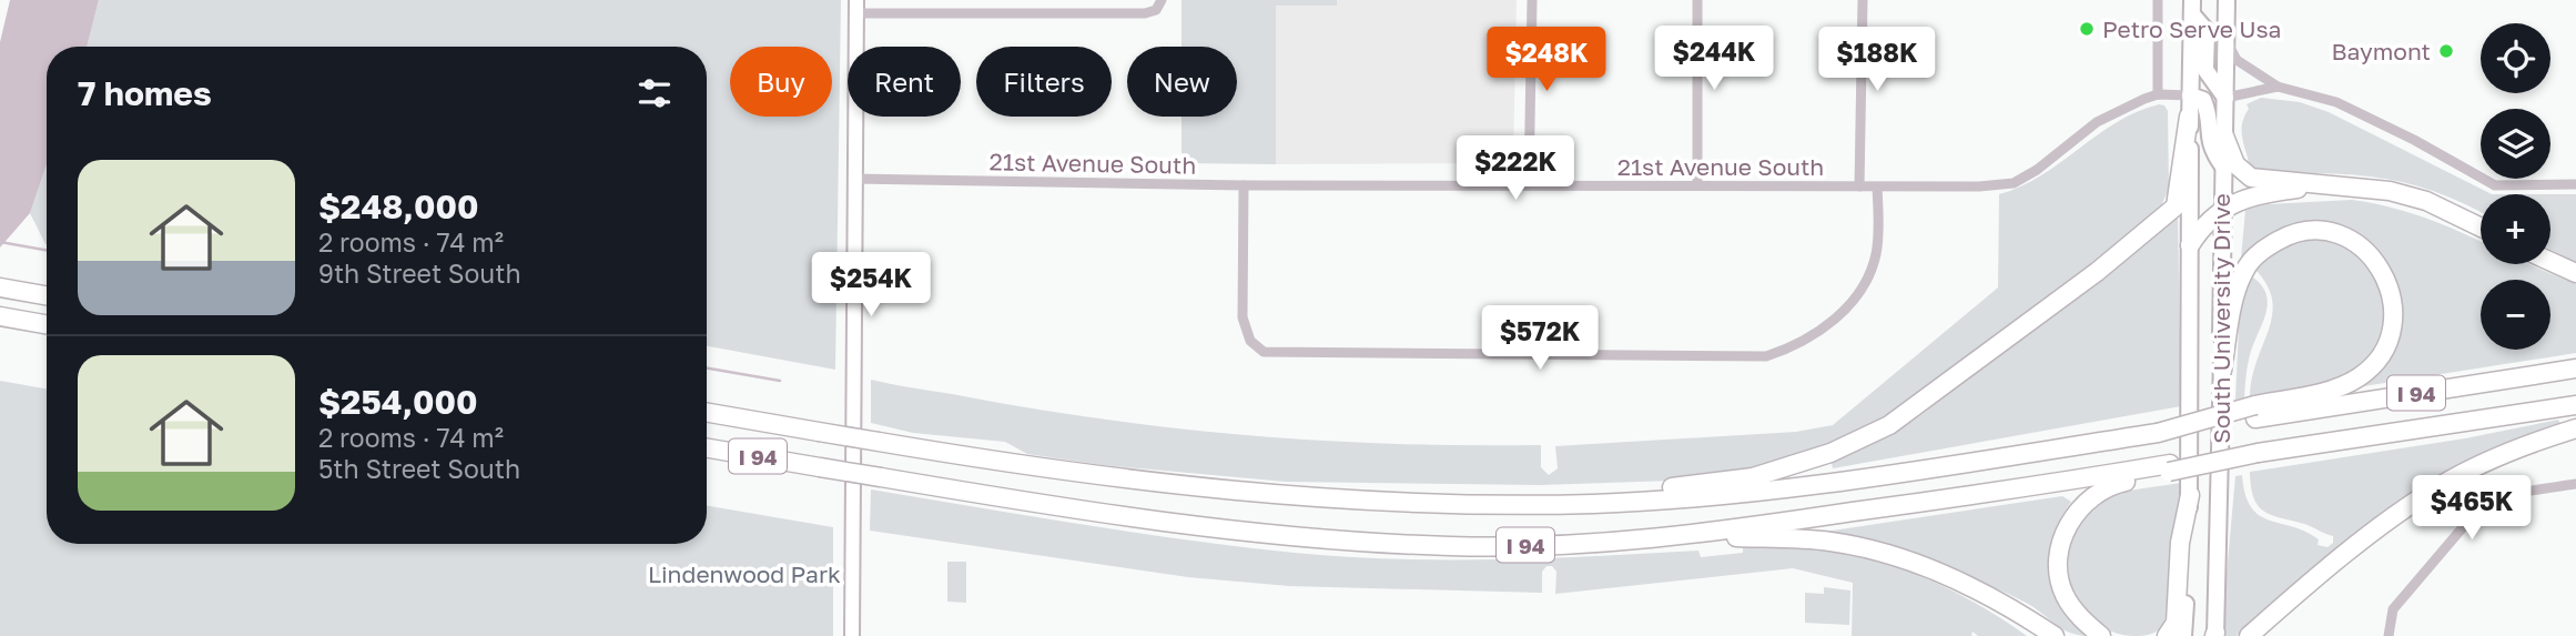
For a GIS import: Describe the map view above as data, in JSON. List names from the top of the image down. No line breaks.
{"streets":{"highway":["I 94"],"main road":["South University Drive"],"street":["21st Avenue South"]},"crossings":[["21st Avenue South","South University Drive"]],"parks":["Lindenwood Park"],"places":["Petro Serve Usa","Baymont"],"page":{"map_buttons":["+","−"],"price":["$244K","$248K","$188K","$222K","$254K","$572K","$465K"],"chip":["Buy","Rent","Filters","New"],"heading":"7 homes","list":[{"name":"$248,000","note":"2 rooms · 74 m² · 9th Street South"},{"name":"$254,000","note":"2 rooms · 74 m² · 5th Street South"}]}}
